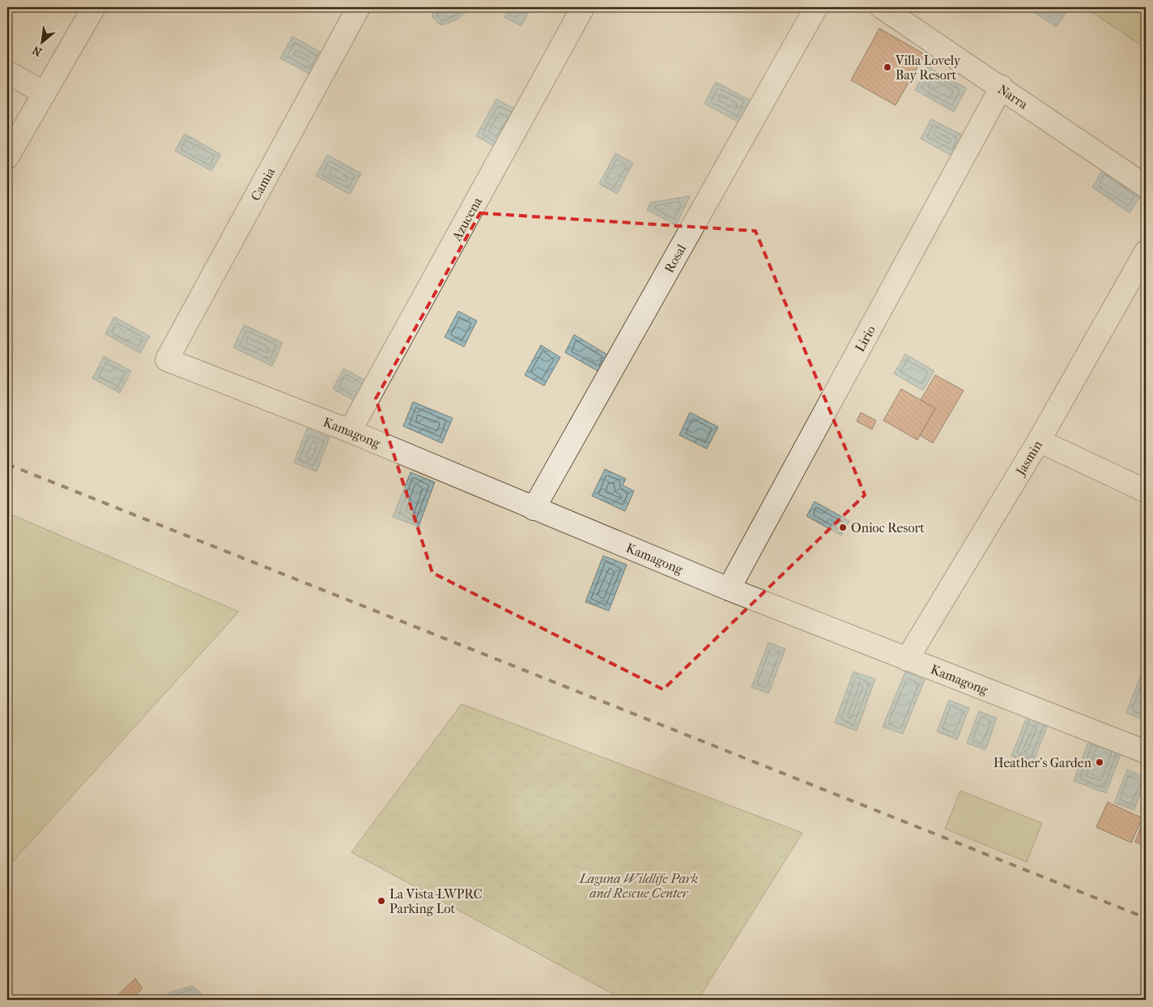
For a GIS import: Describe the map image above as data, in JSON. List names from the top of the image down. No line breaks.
{"streets":{"street":["Narra","Camia","Azucena","Rosal","Lirio","Kamagong","Jasmin"]},"crossings":[["Narra","Lirio"],["Camia","Kamagong"],["Azucena","Kamagong"],["Rosal","Kamagong"],["Lirio","Kamagong"],["Kamagong","Jasmin"]],"parks":["Laguna Wildlife Park and Rescue Center"],"places":["Villa Lovely Bay Resort","Onioc Resort","Heather's Garden","La Vista-LWPRC Parking Lot"],"north":"bottom left"}
